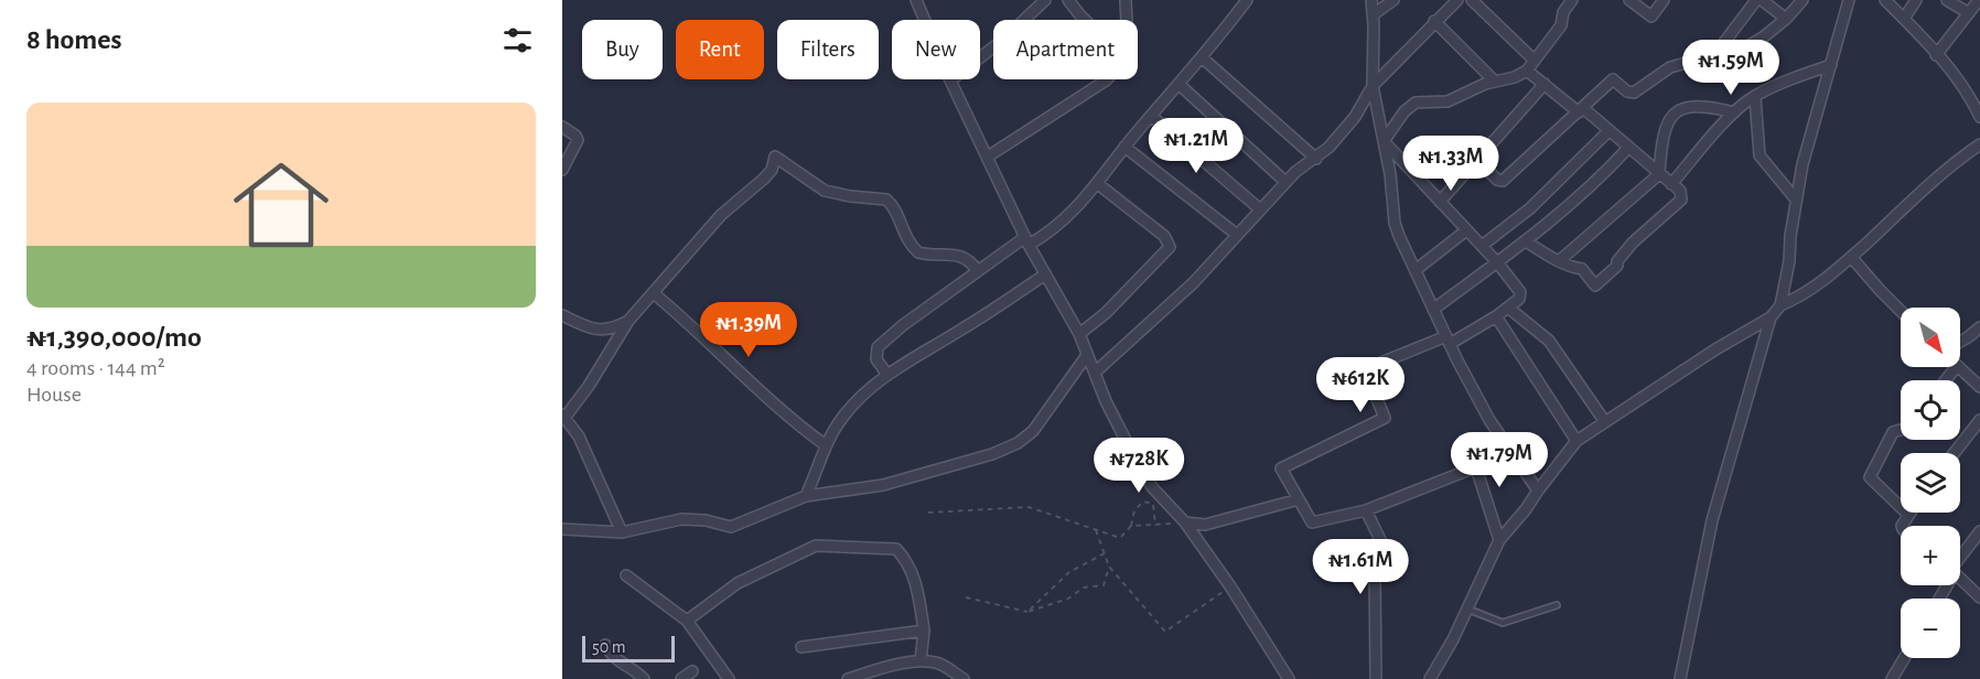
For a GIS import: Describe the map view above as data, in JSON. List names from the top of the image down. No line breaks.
{"scale_bar":"50 m","north":"bottom right","page":{"heading":"8 homes","chip":["Buy","Rent","Filters","New","Apartment"],"price":["₦1.59M","₦1.21M","₦1.33M","₦1.39M","₦612K","₦1.79M","₦728K","₦1.61M"],"list":[{"name":"₦1,390,000/mo","note":"4 rooms · 144 m² · House"}],"map_buttons":["+","−"],"scale":"50 m"}}
